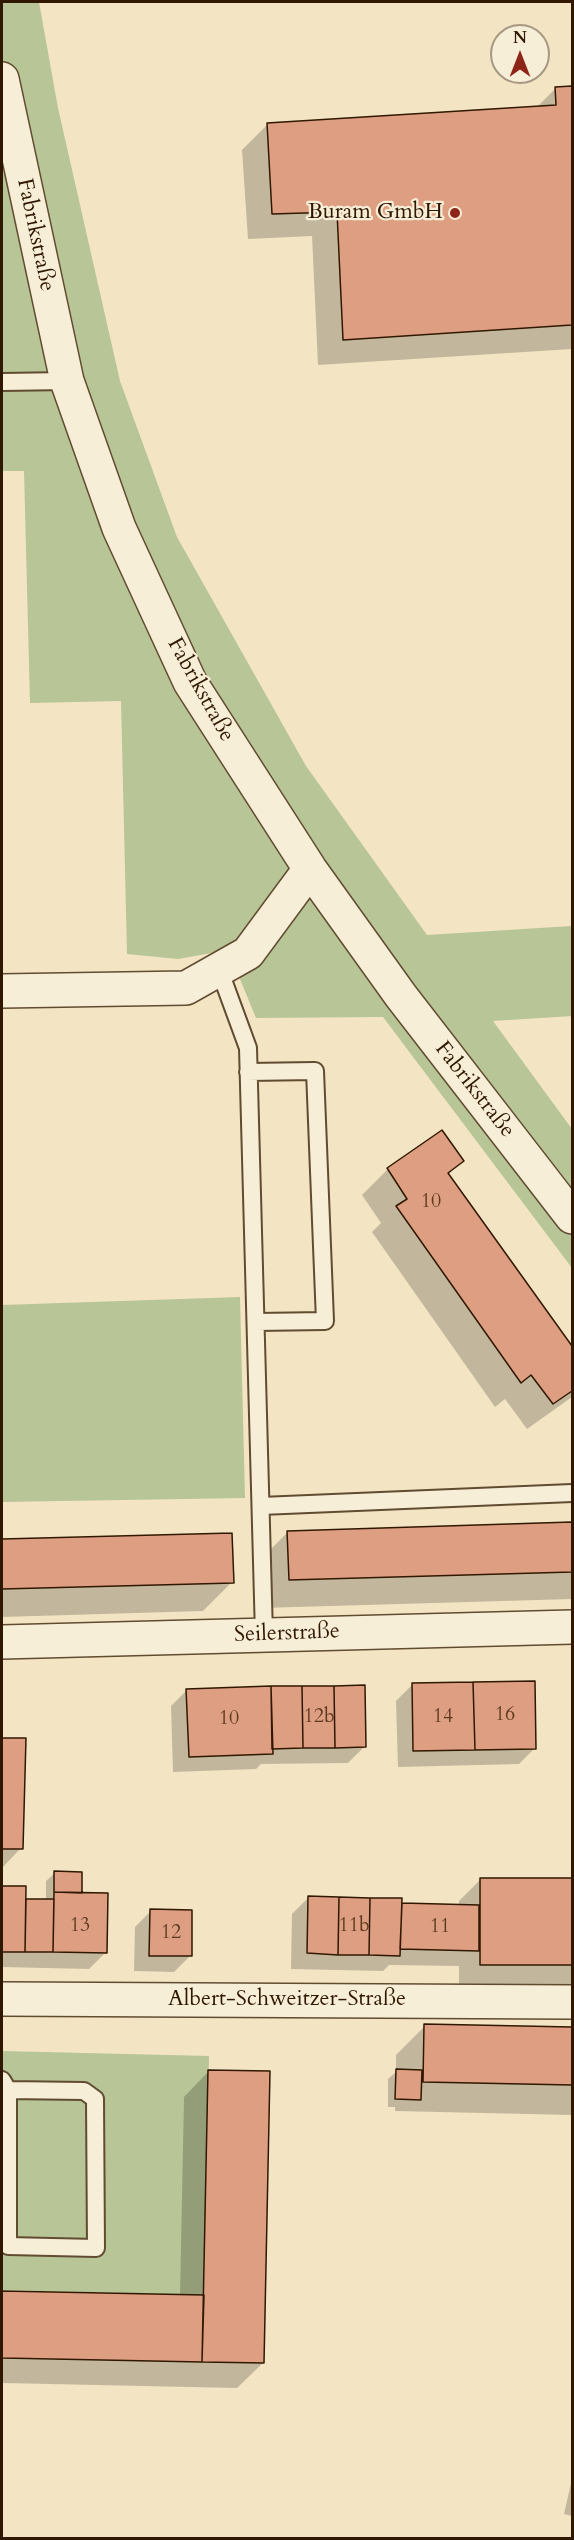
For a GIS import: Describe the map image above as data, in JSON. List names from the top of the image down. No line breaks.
{"streets":{"street":["Fabrikstraße","Seilerstraße","Albert-Schweitzer-Straße"]},"places":["Buram GmbH"],"house_numbers":["10","16","12b","14","10","13","11b","11","12"],"north":"top"}
